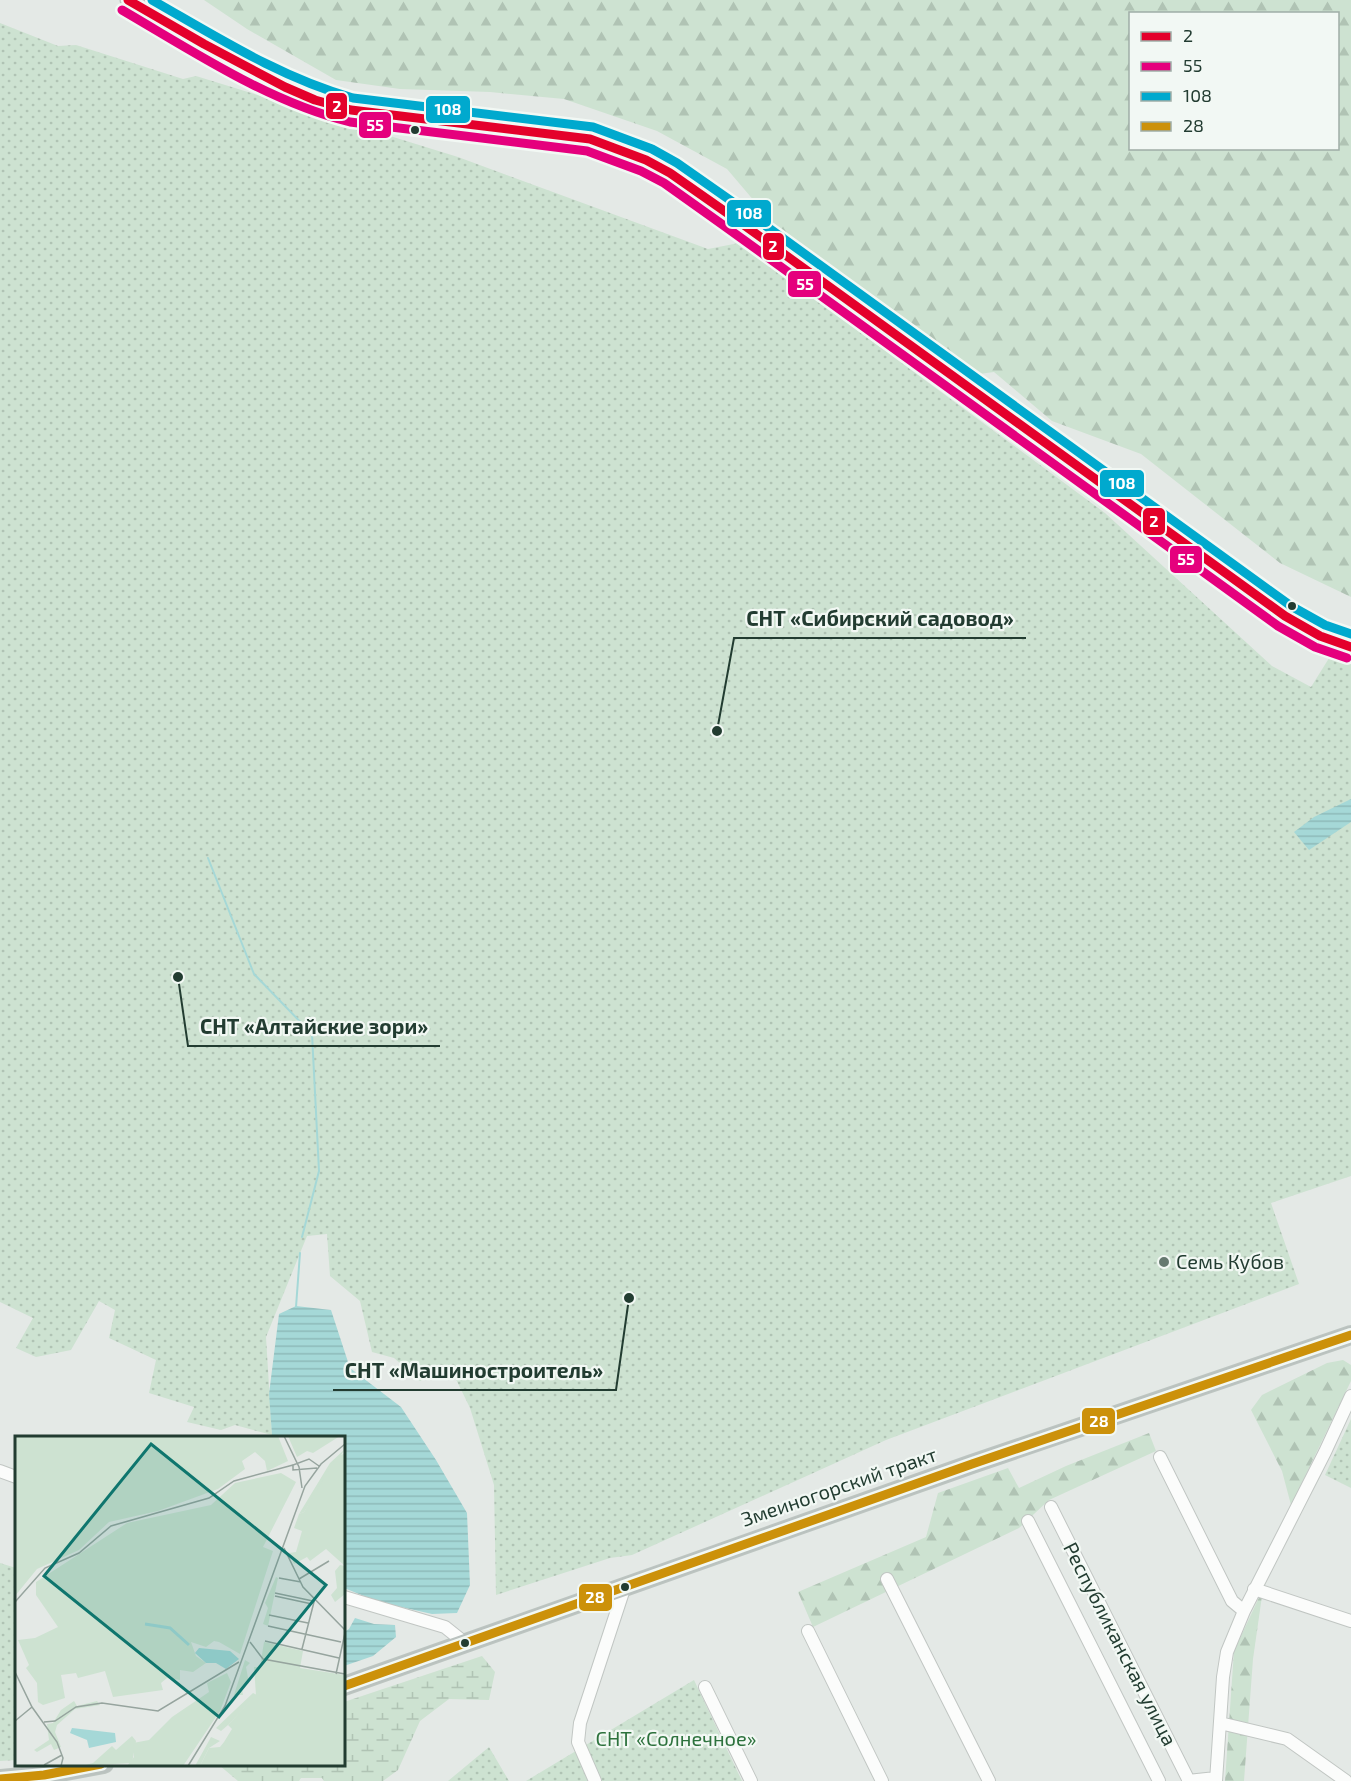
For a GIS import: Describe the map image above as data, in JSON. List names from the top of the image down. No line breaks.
{"streets":{"highway":["Змеиногорский тракт"],"street":["Республиканская улица"]},"parks":["СНТ «Солнечное»"],"places":["СНТ «Сибирский садовод»","СНТ «Алтайские зори»","Семь Кубов","СНТ «Машиностроитель»"],"lines":["transit line 2","transit line 108","transit line 55","transit line 28"],"legend":["2","55","108","28"]}
